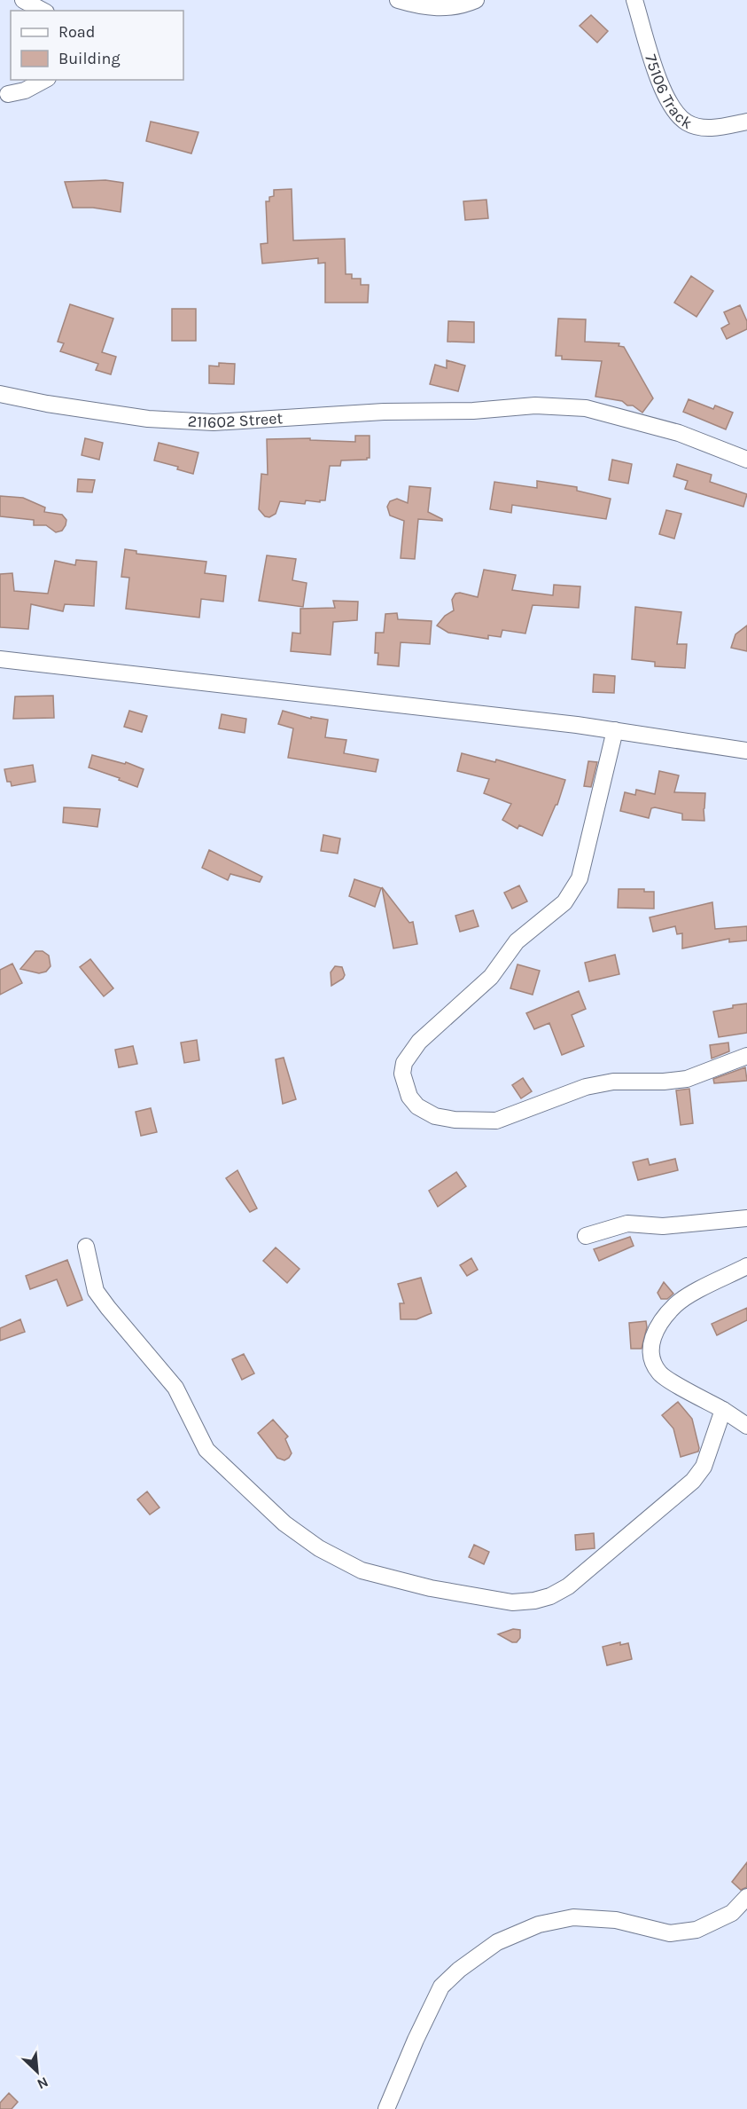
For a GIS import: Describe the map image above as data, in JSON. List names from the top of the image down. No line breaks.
{"streets":{"street":["75106 Track","211602 Street"]},"legend":["Road","Building"],"north":"bottom right"}
